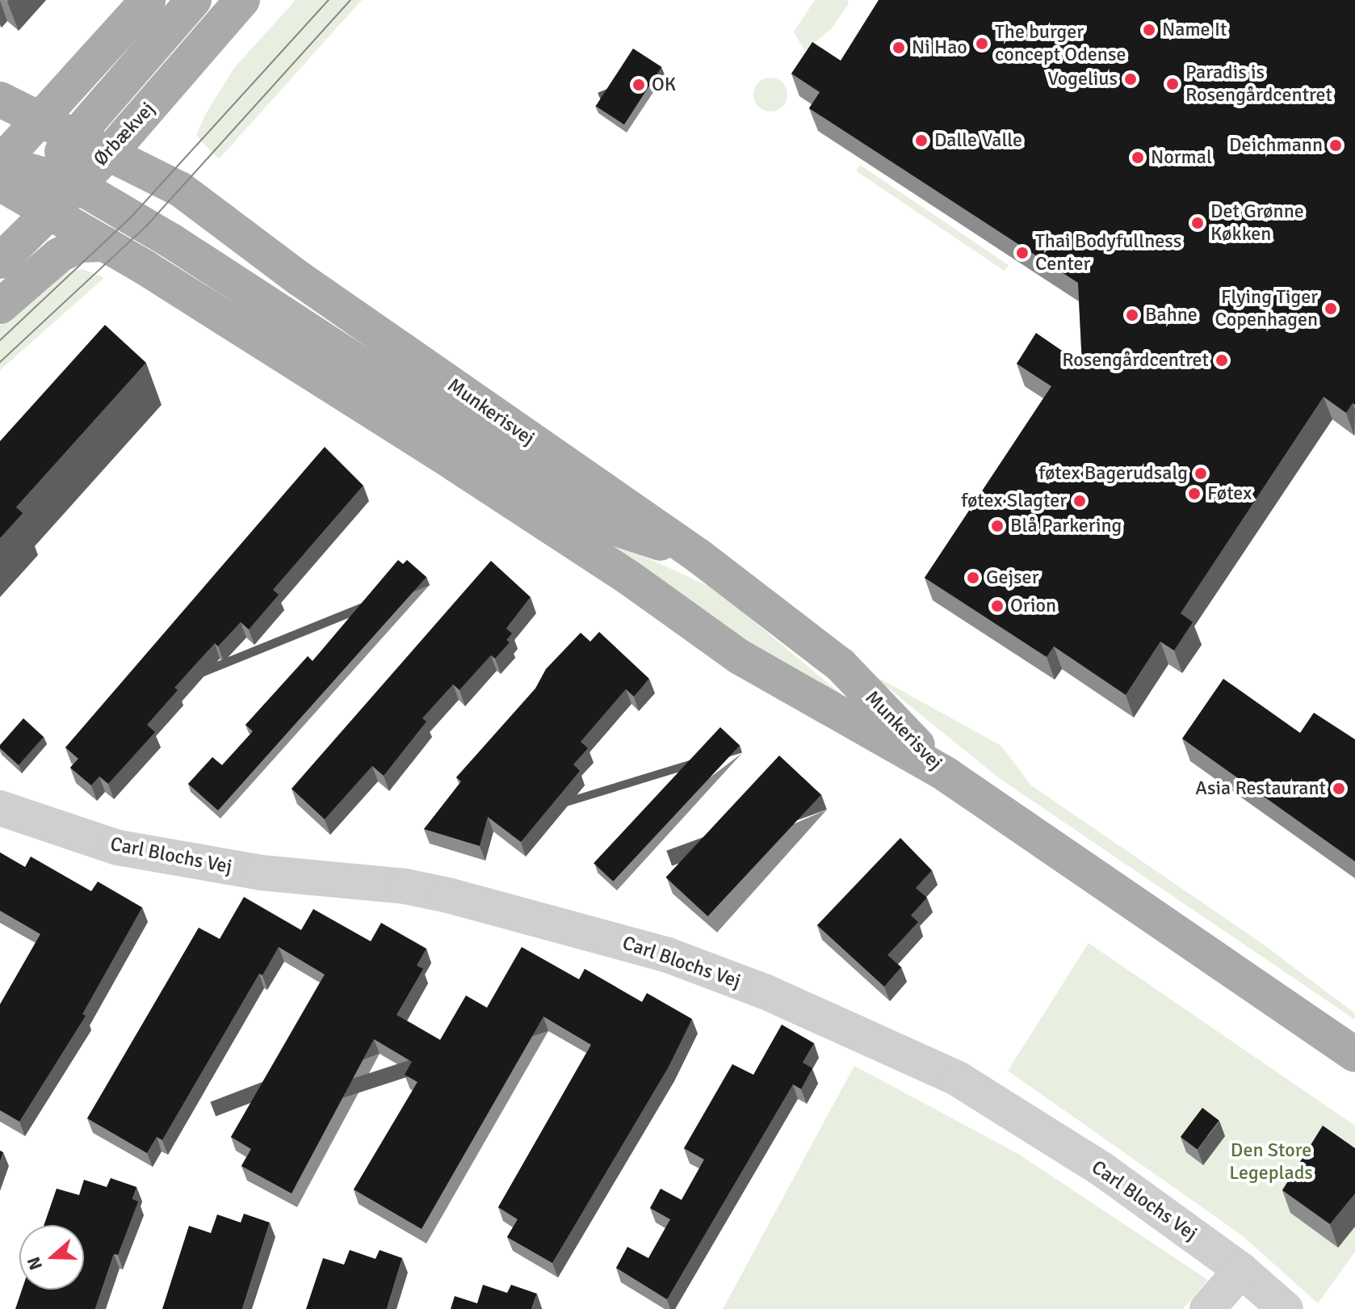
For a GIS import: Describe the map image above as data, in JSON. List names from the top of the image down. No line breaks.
{"streets":{"main road":["Ørbækvej","Munkerisvej"],"street":["Carl Blochs Vej"]},"crossings":[["Ørbækvej","Munkerisvej"]],"parks":["Den Store Legeplads"],"places":["Name It","The burger concept Odense","Ni Hao","Vogelius","Paradis is Rosengårdcentret","OK","Dalle Valle","Deichmann","Normal","Det Grønne Køkken","Thai Bodyfullness Center","Flying Tiger Copenhagen","Bahne","Rosengårdcentret","føtex Bagerudsalg","Føtex","føtex Slagter","Blå Parkering","Gejser","Orion","Asia Restaurant"],"north":"left"}
